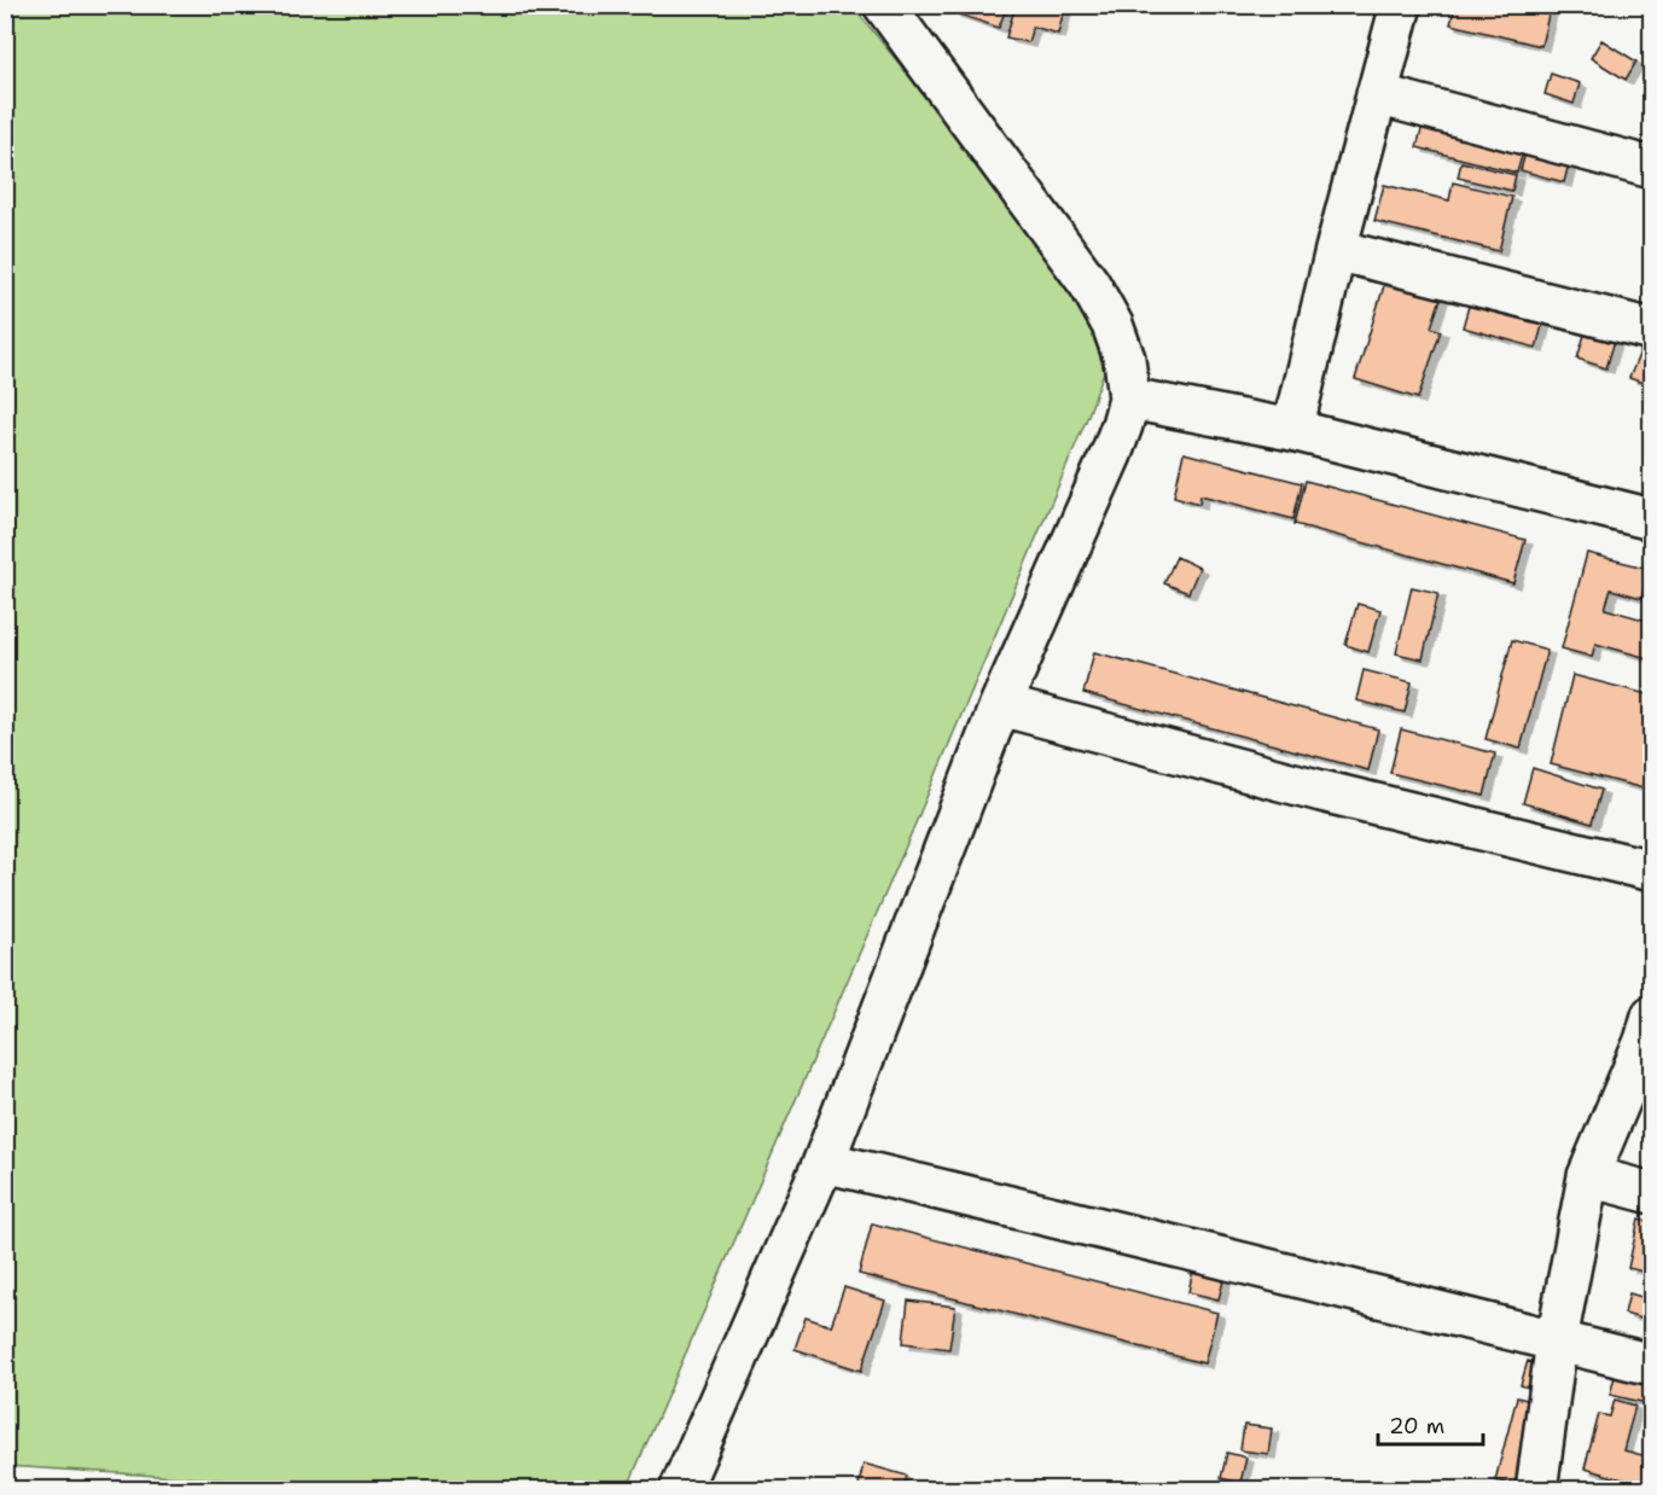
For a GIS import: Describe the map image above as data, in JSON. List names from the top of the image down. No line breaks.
{"scale_bar":"20 m"}
